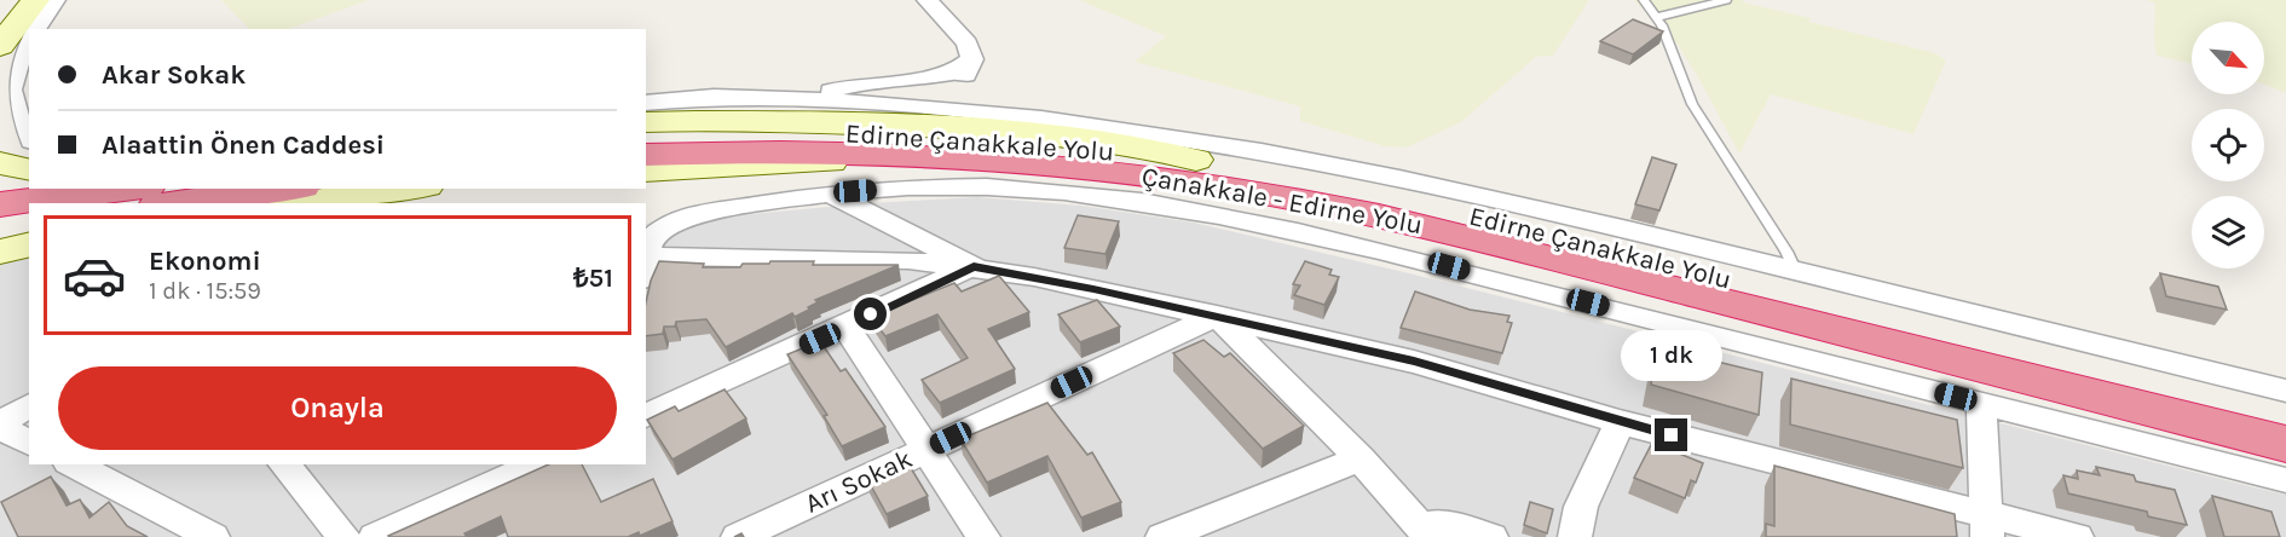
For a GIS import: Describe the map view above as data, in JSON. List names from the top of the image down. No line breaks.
{"streets":{"highway":["Edirne Çanakkale Yolu","Çanakkale - Edirne Yolu"],"street":["Arı Sokak"]},"crossings":[["Edirne Çanakkale Yolu","Çanakkale - Edirne Yolu"]],"north":"bottom right","page":{"banner":["Akar Sokak","Alaattin Önen Caddesi"],"list":[{"name":"Ekonomi","note":"1 dk · 15:59","value":"₺51"}],"bubble":"1 dk","buttons":"Onayla"}}
